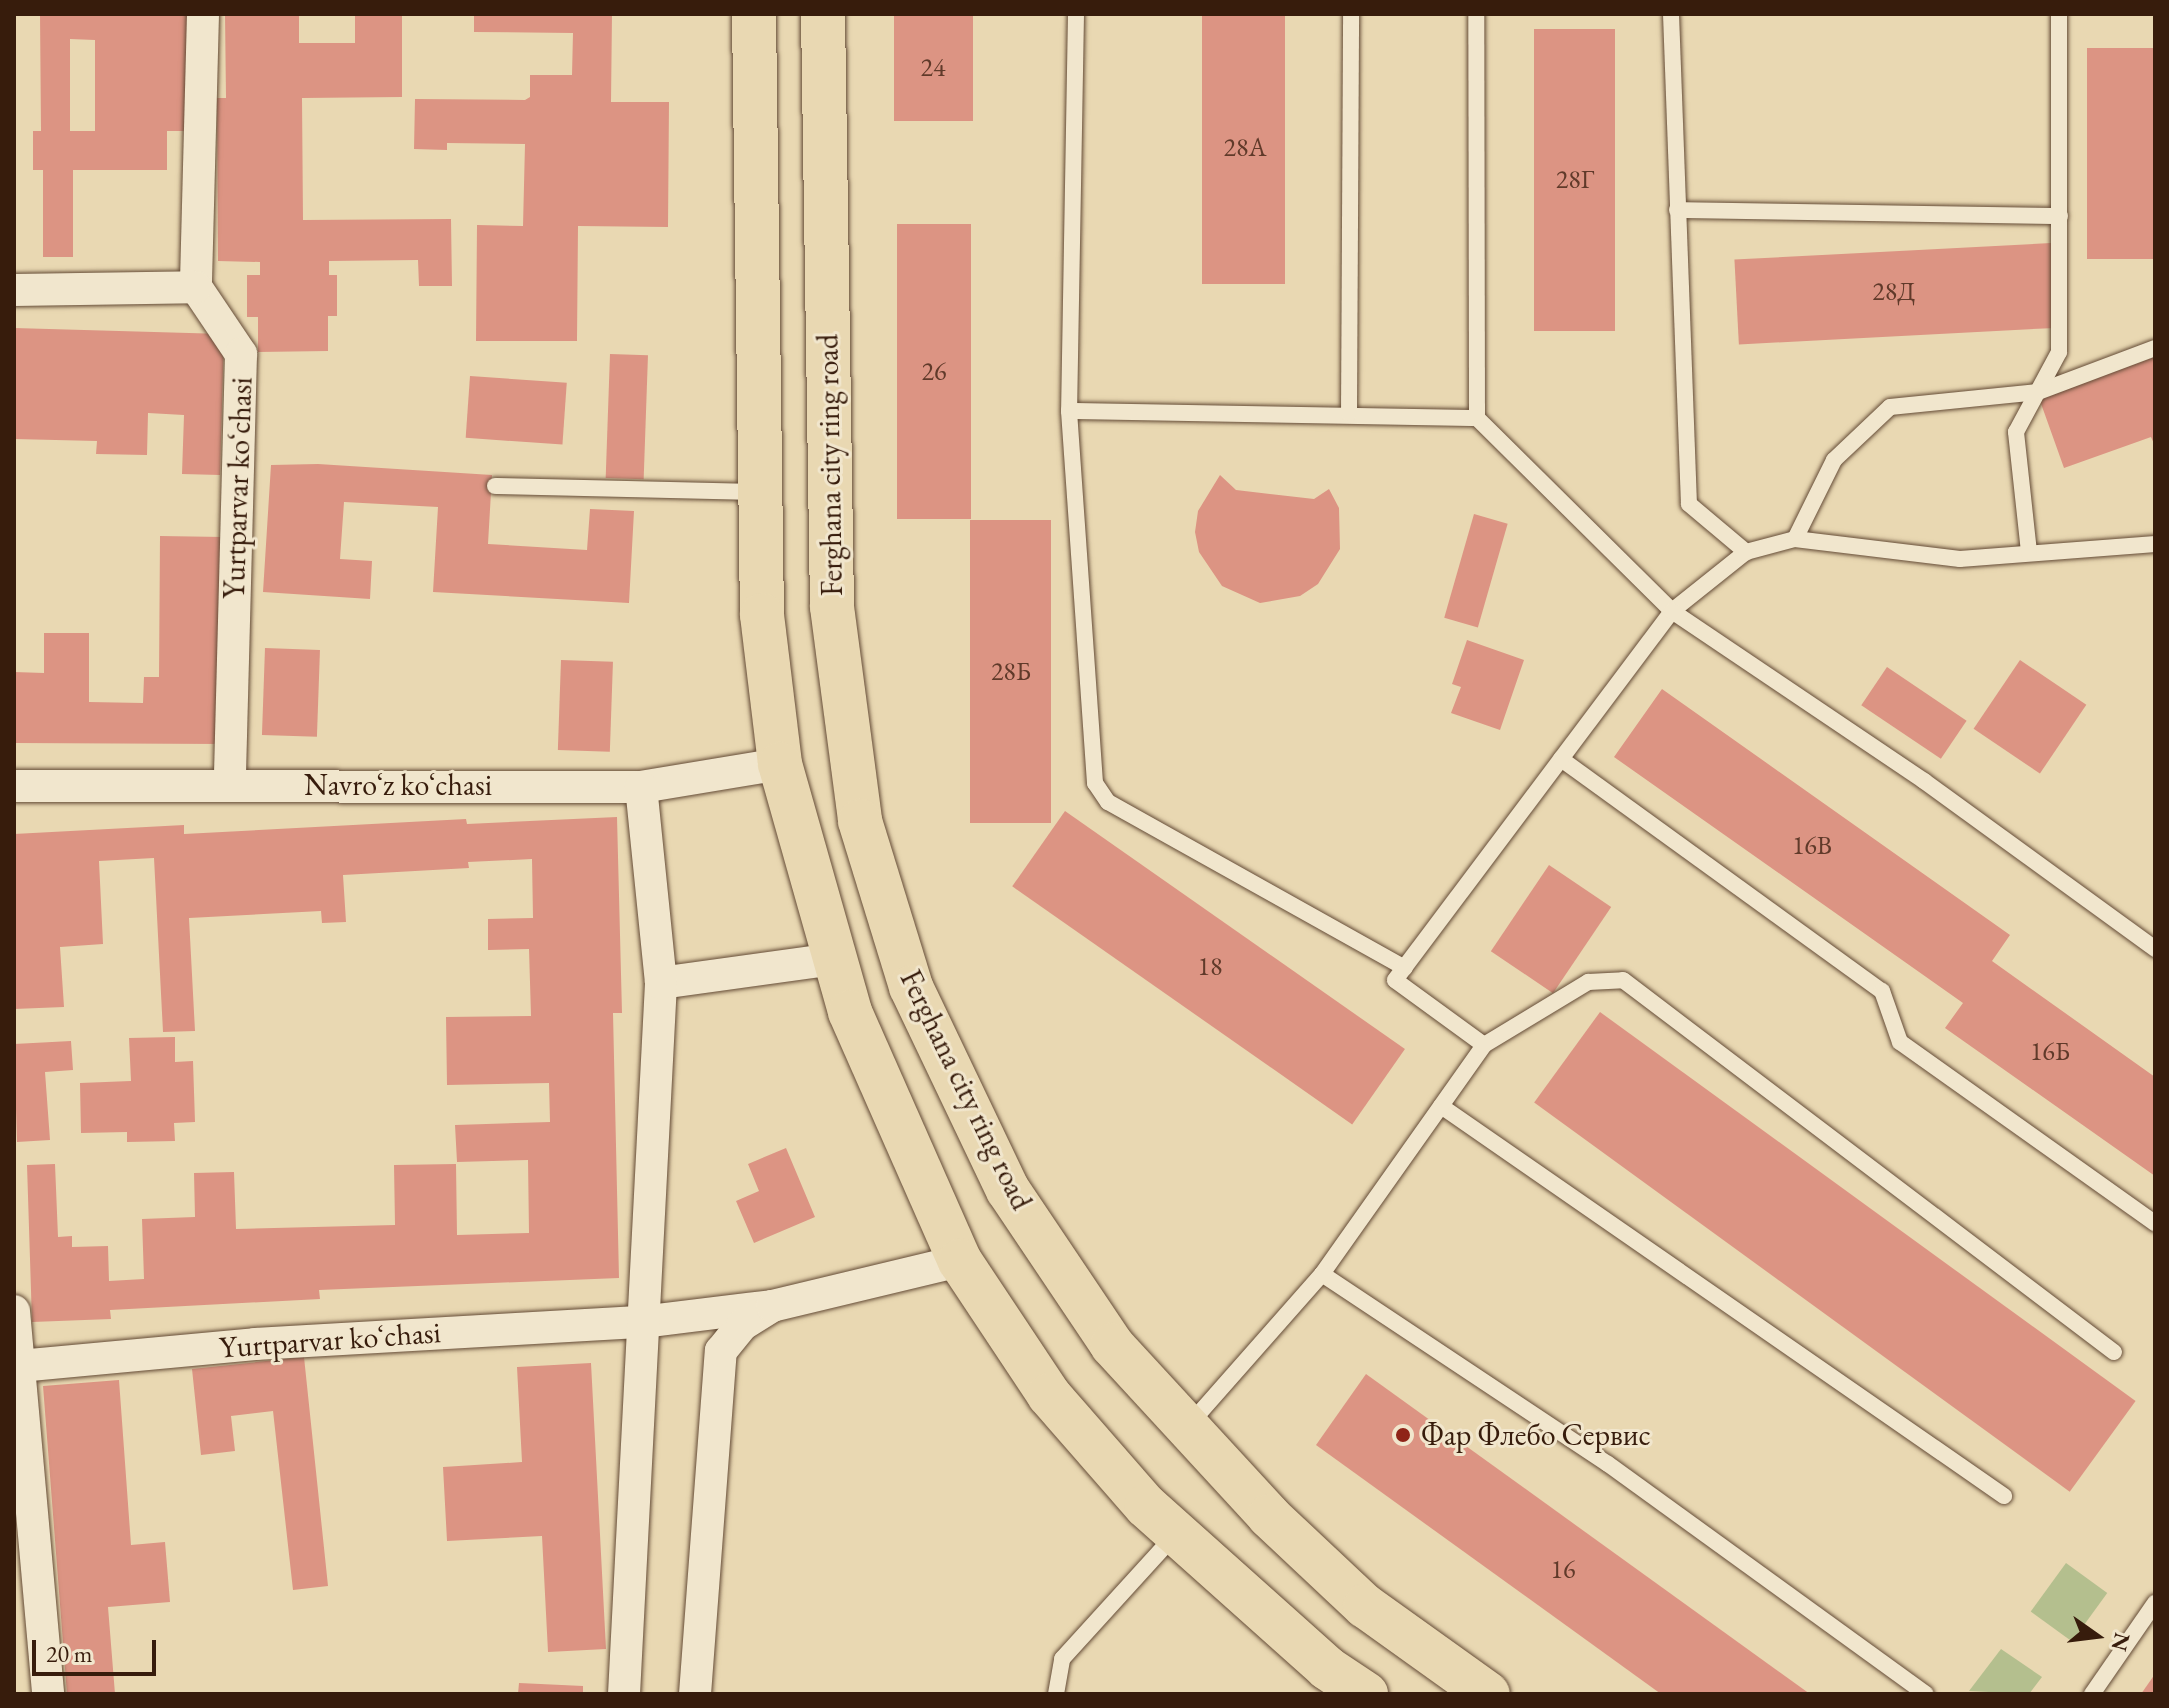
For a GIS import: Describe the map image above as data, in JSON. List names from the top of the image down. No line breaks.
{"streets":{"highway":["Ferghana city ring road"],"street":["Yurtparvar koʻchasi","Navroʻz koʻchasi"]},"crossings":[["Yurtparvar koʻchasi","Navroʻz koʻchasi"]],"places":["Фар Флебо Сервис"],"house_numbers":["24","28А","28Г","28Д","26","28Б","16В","18","16Б","16"],"scale_bar":"20 m","north":"right"}
